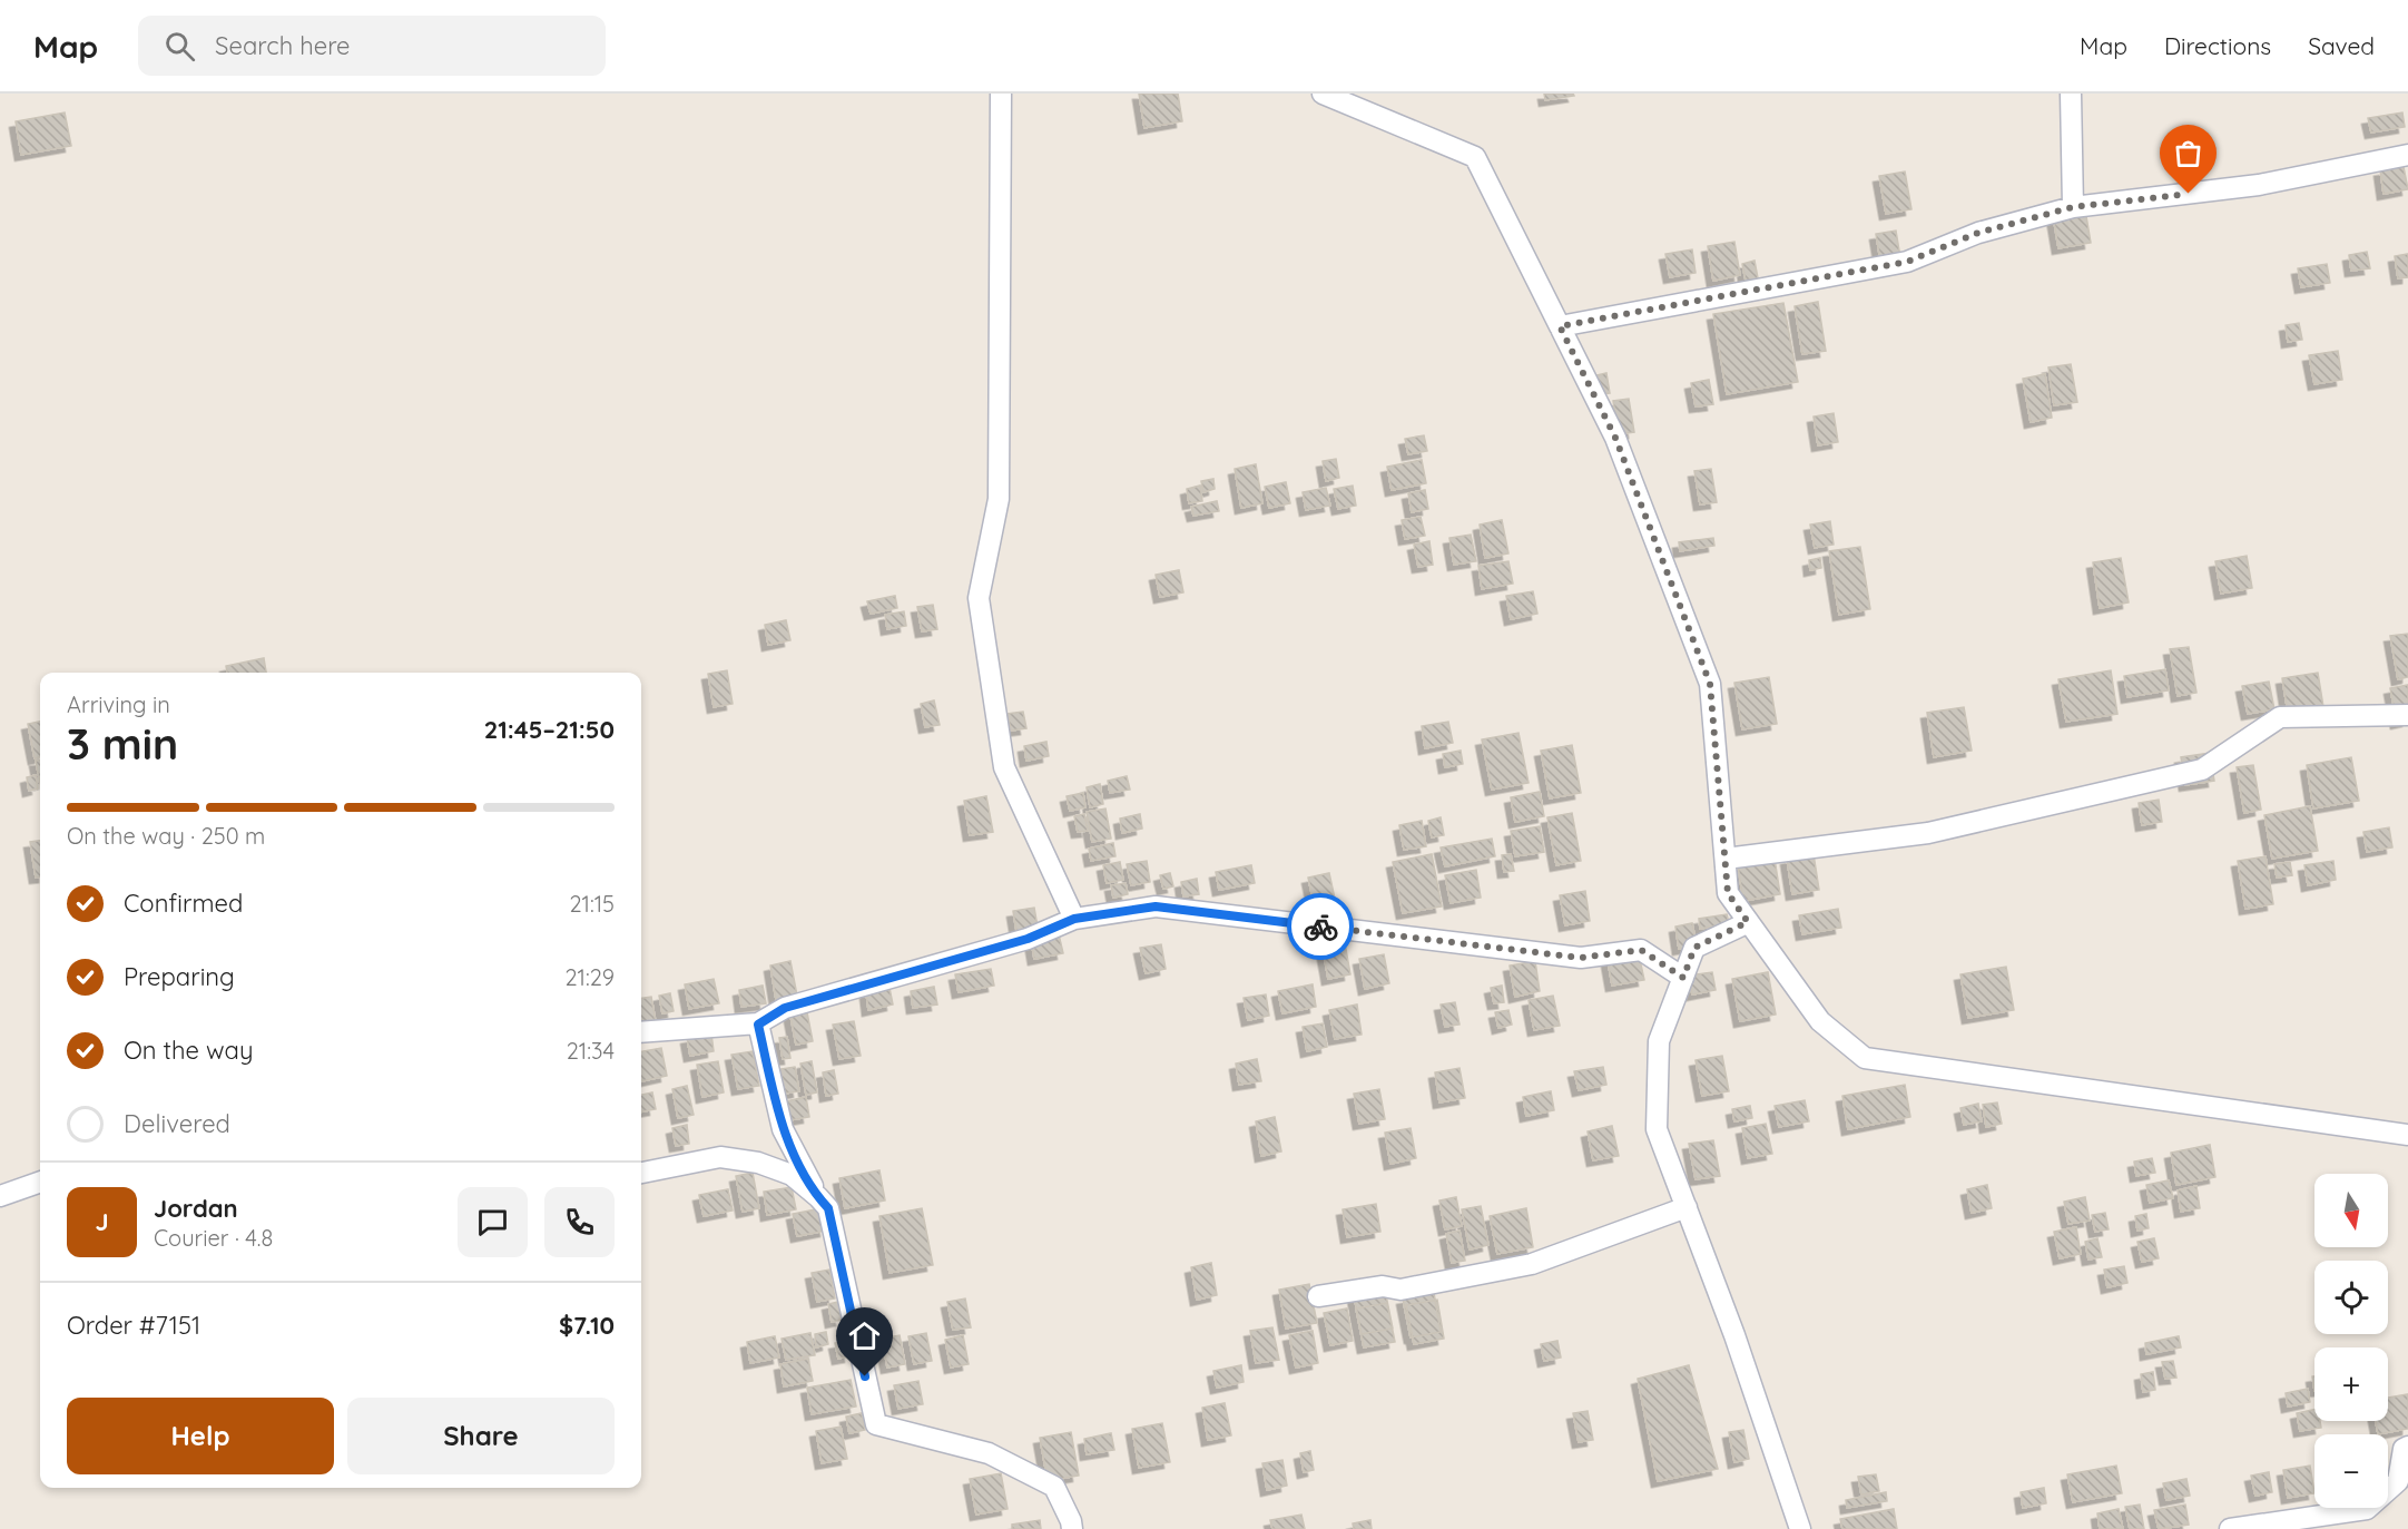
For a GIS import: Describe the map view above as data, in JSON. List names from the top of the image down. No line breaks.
{"north":"bottom","page":{"header":"Map","search":"Search here","nav":["Map","Directions","Saved"],"heading":["3 min","Arriving in","21:45–21:50"],"panel":["Jordan","Courier · 4.8","Order #7151","$7.10"],"bar":"On the way · 250 m","list":[["Confirmed","21:15"],["Preparing","21:29"],["On the way","21:34"],"Delivered"],"map_buttons":["+","−"],"round":"J","buttons":["Help","Share"]}}
